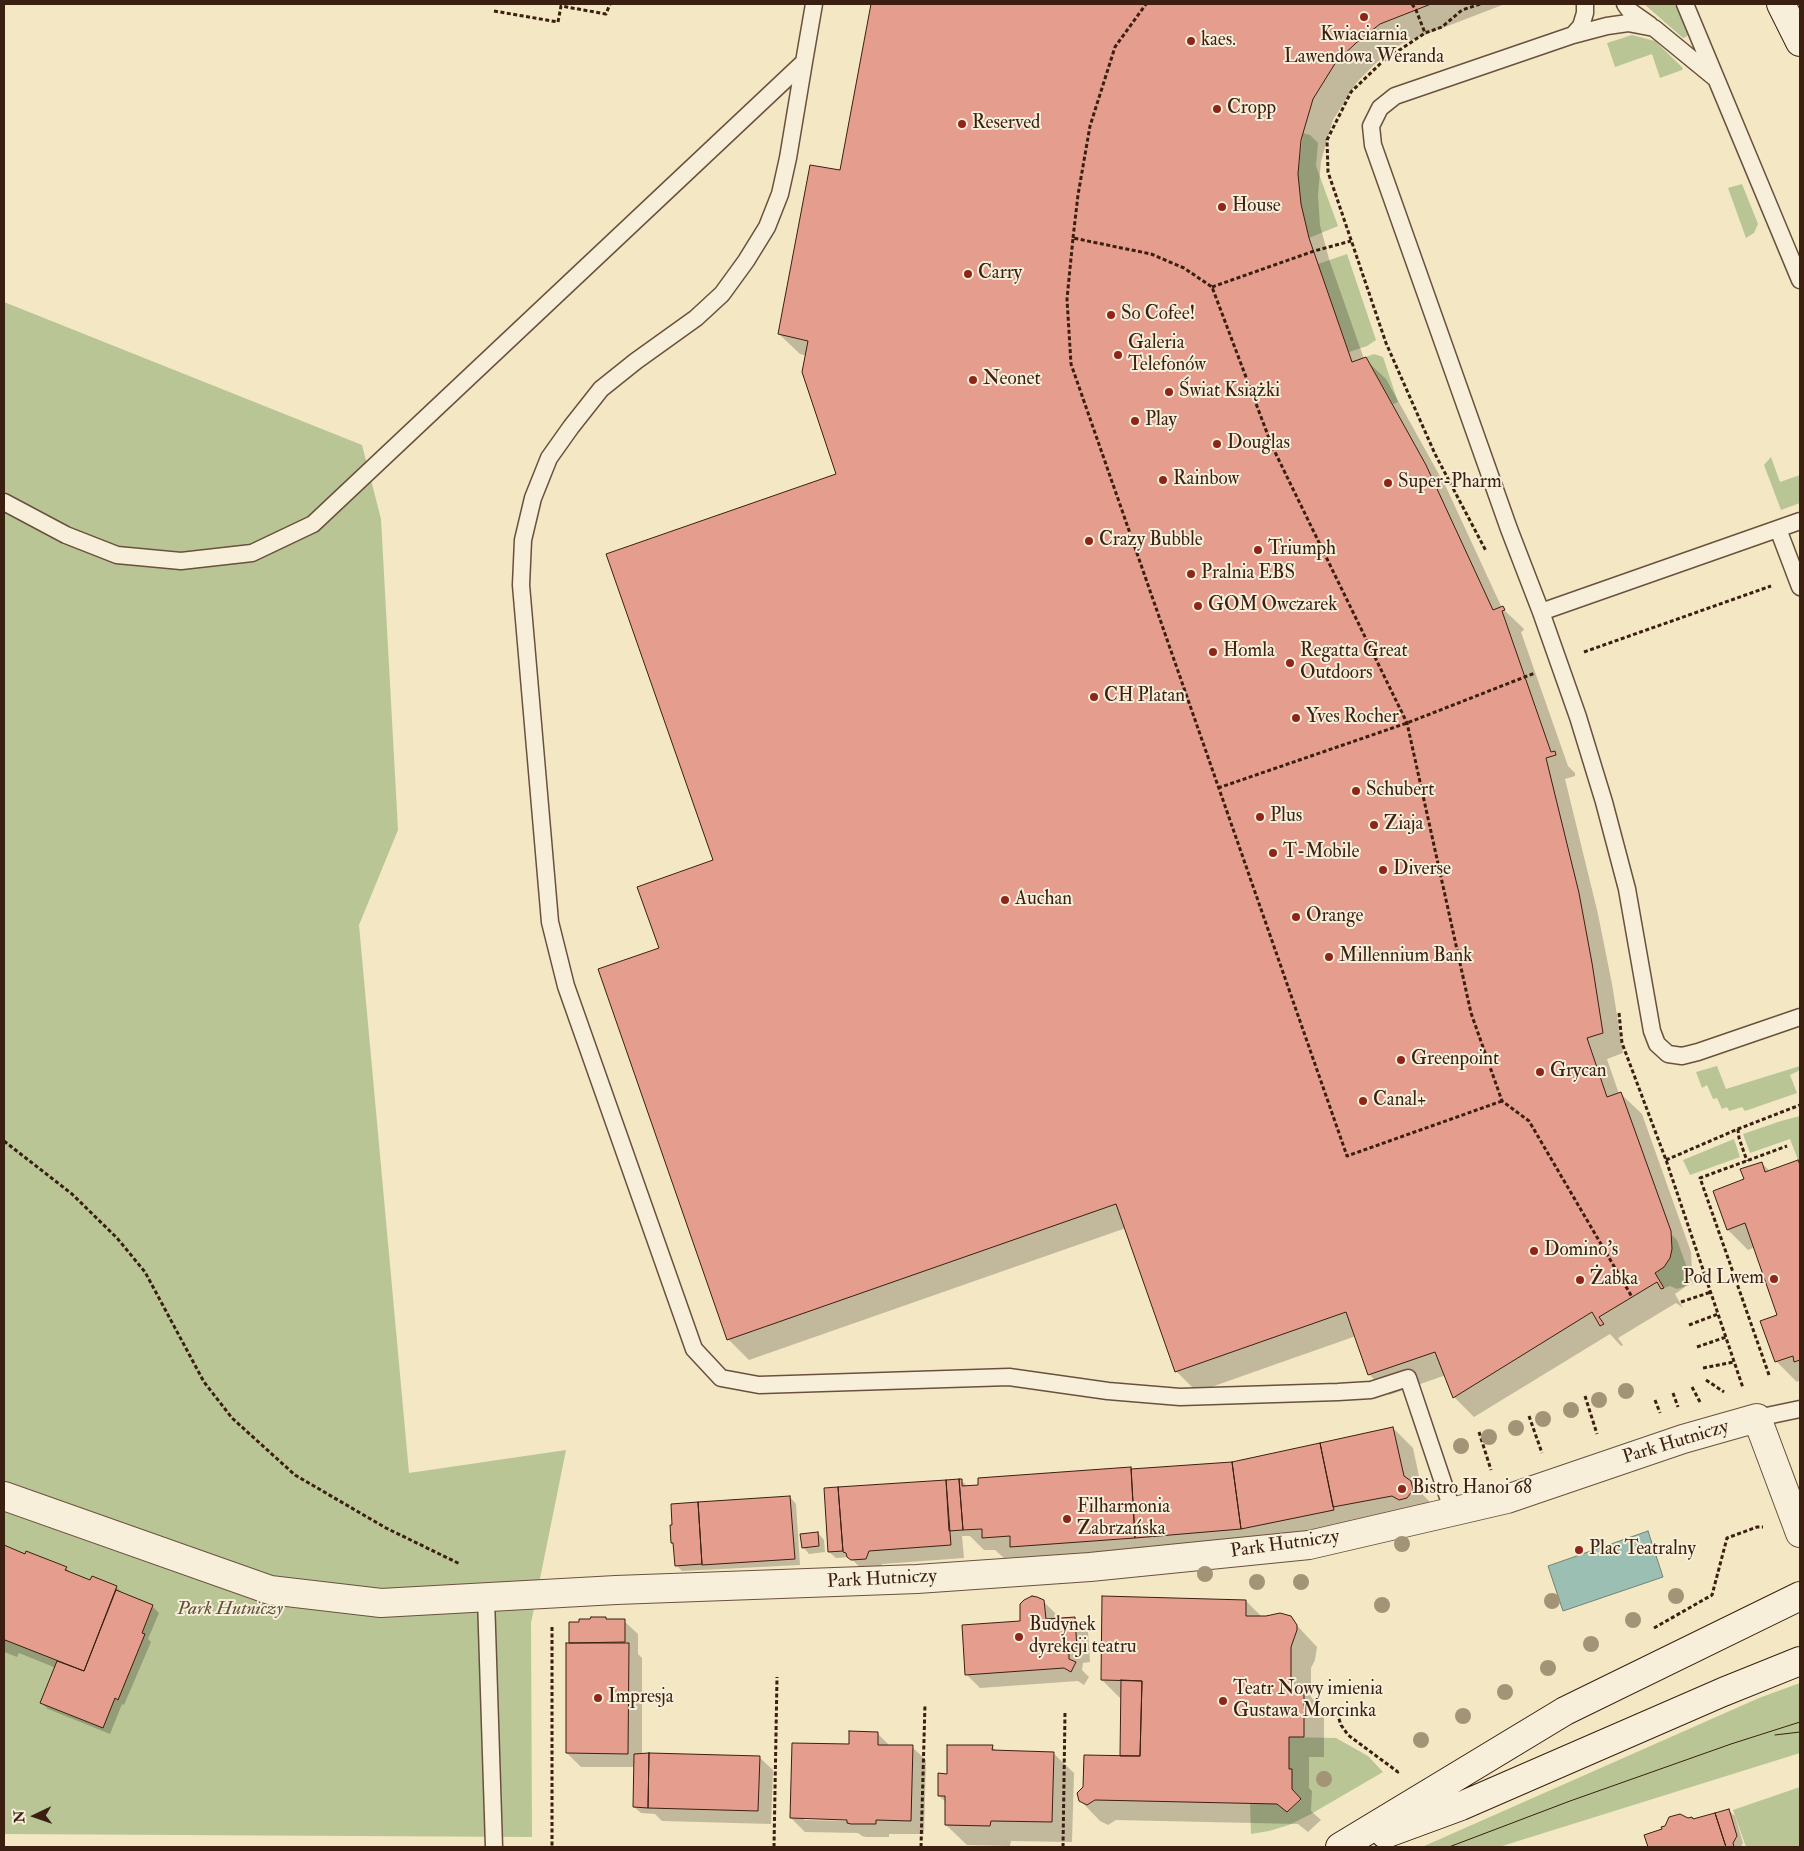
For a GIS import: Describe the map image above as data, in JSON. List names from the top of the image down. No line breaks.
{"streets":{"street":["Park Hutniczy"]},"parks":["Park Hutniczy"],"places":["Kwiaciarnia Lawendowa Weranda","kaes.","Cropp","Reserved","House","Carry","So Cofee!","Galeria Telefonów","Neonet","Świat Książki","Play","Douglas","Rainbow","Super-Pharm","Crazy Bubble","Triumph","Pralnia EBS","GOM Owczarek","Homla","Regatta Great Outdoors","CH Platan","Yves Rocher","Schubert","Plus","Ziaja","T-Mobile","Diverse","Auchan","Orange","Millennium Bank","Greenpoint","Grycan","Canal+","Domino's","Pod Lwem","Żabka","Bistro Hanoi 68","Filharmonia Zabrzańska","Plac Teatralny","Budynek dyrekcji teatru","Impresja","Teatr Nowy imienia Gustawa Morcinka"],"north":"left"}
